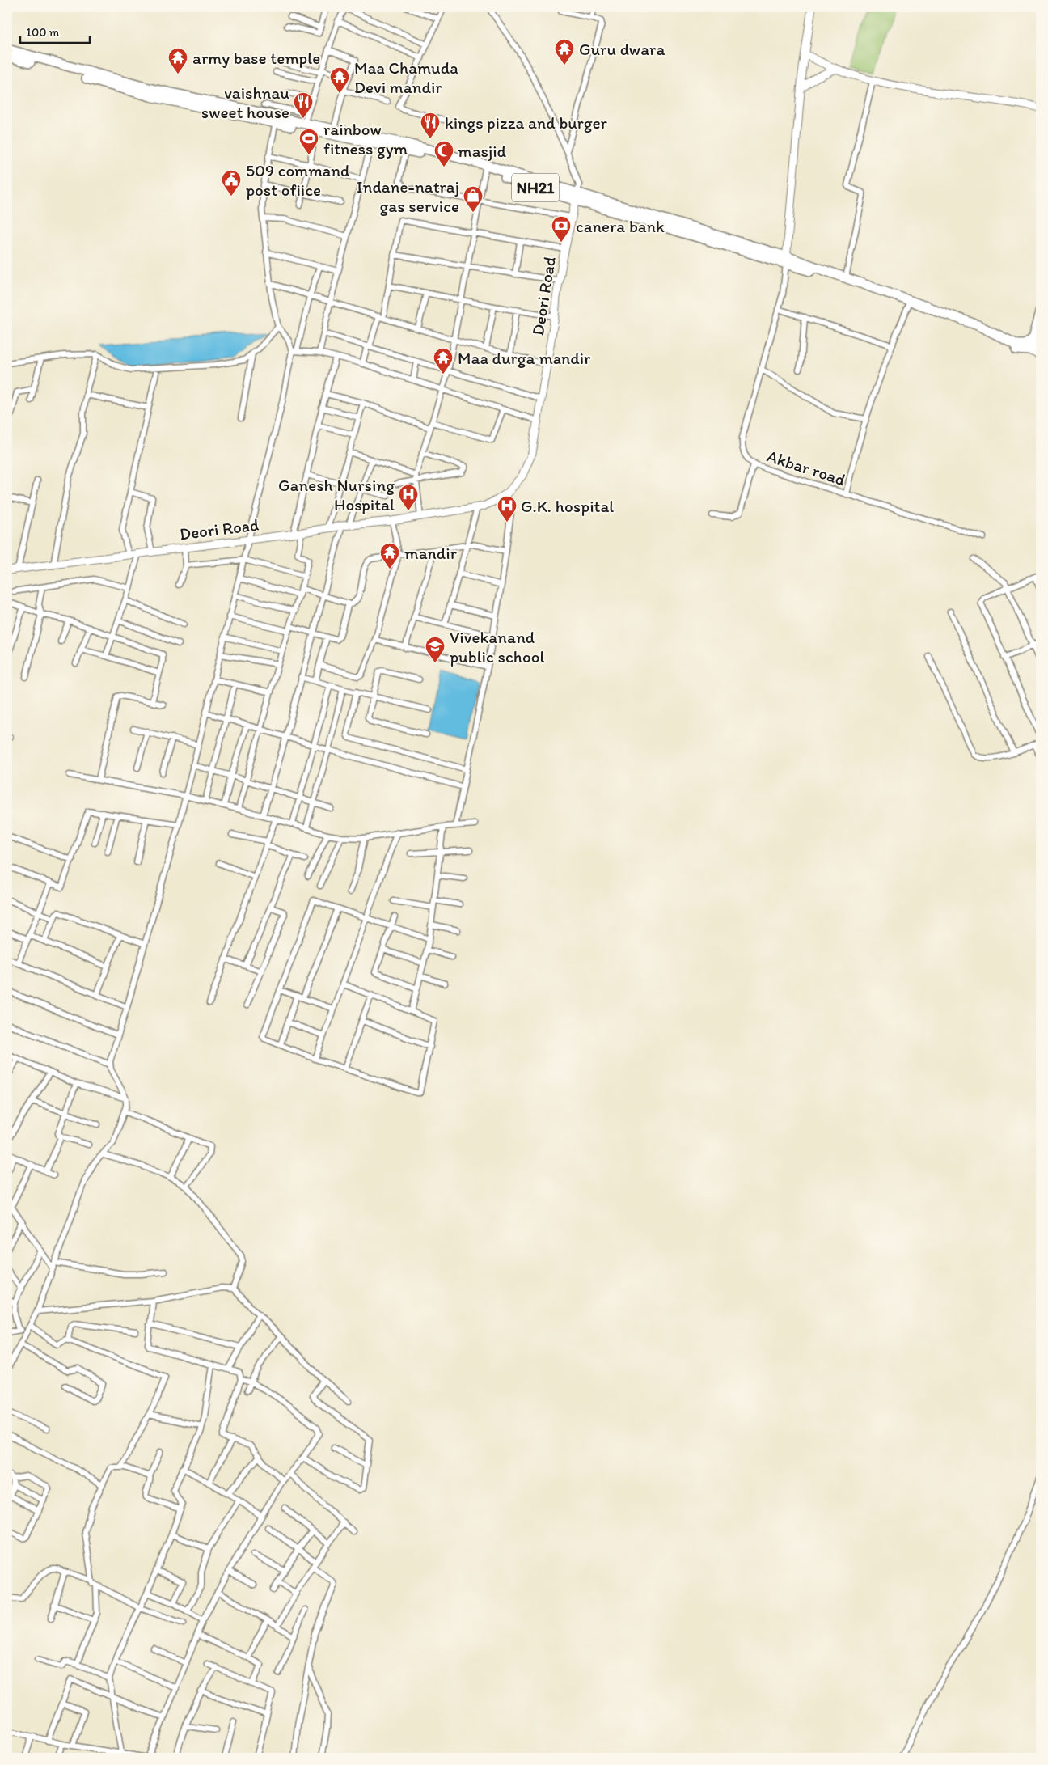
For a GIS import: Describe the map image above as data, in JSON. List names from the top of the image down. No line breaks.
{"streets":{"highway":["NH21"],"street":["Deori Road","Akbar road"]},"crossings":[["NH21","Deori Road"],["NH21","Akbar road"]],"places":{"temple":["Guru dwara","army base temple","Maa Chamuda Devi mandir","Maa durga mandir","mandir"],"restaurant":["vaishnau sweet house","kings pizza and burger"],"sports":["rainbow fitness gym"],"mosque":["masjid"],"public building":["509 command post ofiice"],"shop":["Indane-natraj gas service"],"bank":["canera bank"],"hospital":["Ganesh Nursing Hospital","G.K. hospital"],"school or university":["Vivekanand public school"]},"scale_bar":"100 m"}
